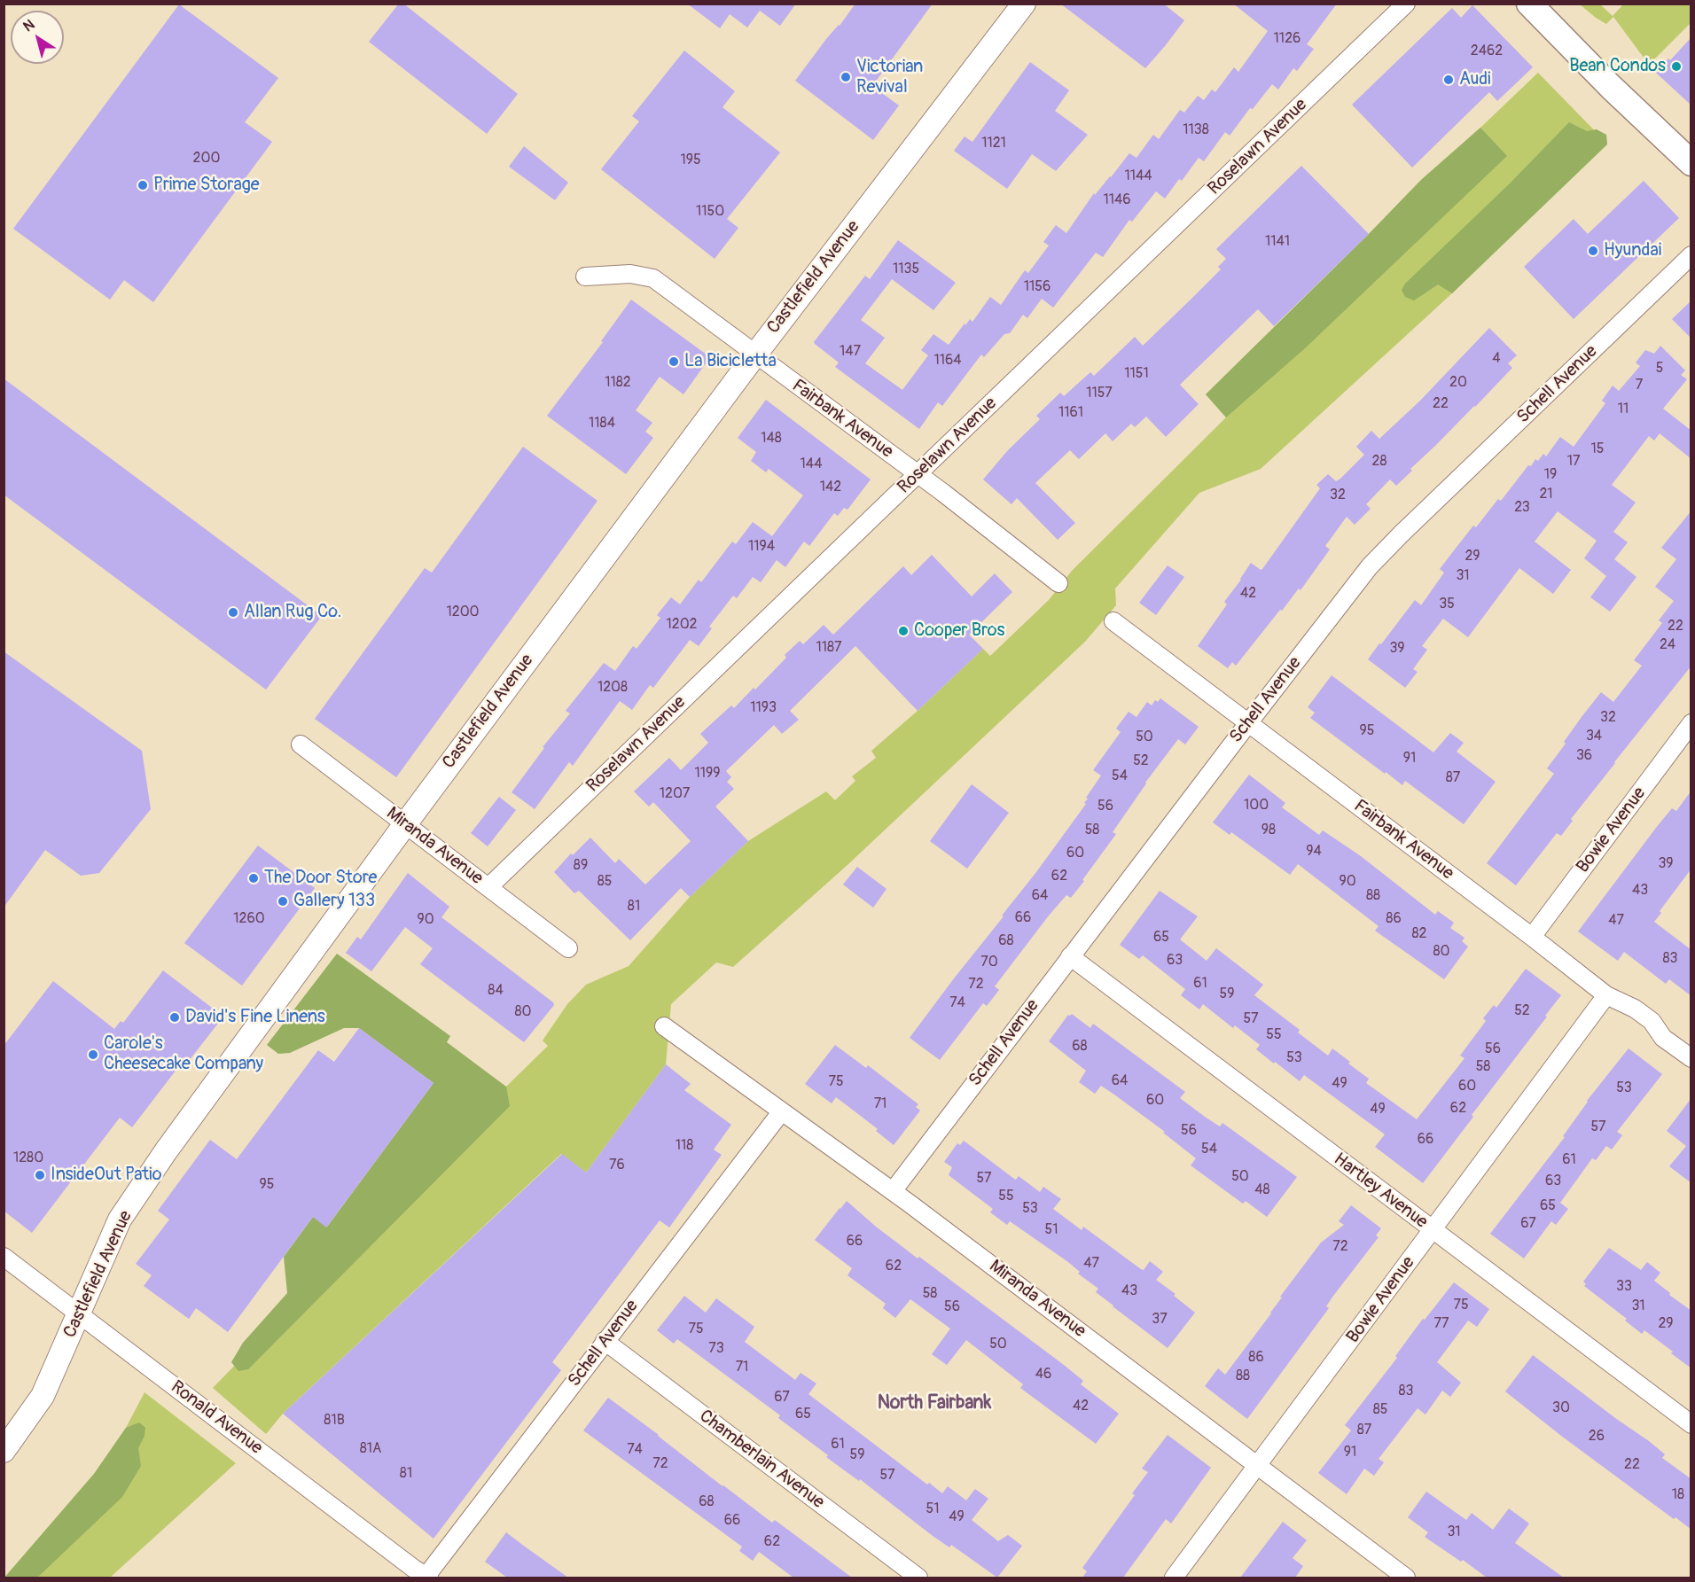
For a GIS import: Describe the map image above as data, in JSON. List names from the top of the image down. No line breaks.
{"streets":{"street":["Roselawn Avenue","Castlefield Avenue","Schell Avenue","Fairbank Avenue","Bowie Avenue","Miranda Avenue","Hartley Avenue","Ronald Avenue","Chamberlain Avenue"]},"crossings":[["Roselawn Avenue","Fairbank Avenue"],["Roselawn Avenue","Miranda Avenue"],["Castlefield Avenue","Fairbank Avenue"],["Castlefield Avenue","Miranda Avenue"],["Castlefield Avenue","Ronald Avenue"],["Schell Avenue","Fairbank Avenue"],["Schell Avenue","Miranda Avenue"],["Schell Avenue","Hartley Avenue"],["Schell Avenue","Ronald Avenue"],["Schell Avenue","Chamberlain Avenue"],["Fairbank Avenue","Bowie Avenue"],["Bowie Avenue","Miranda Avenue"],["Bowie Avenue","Hartley Avenue"]],"districts":["North Fairbank"],"places":["Bean Condos","Victorian Revival","Audi","Prime Storage","Hyundai","La Bicicletta","Allan Rug Co.","Cooper Bros","The Door Store","Gallery 133","David's Fine Linens","Carole's Cheesecake Company","InsideOut Patio"],"house_numbers":["1126","2462","1138","1121","200","195","1144","1146","1150","1141","1135","1156","147","4","1164","5","1151","1182","20","7","1157","22","11","1161","1184","148","15","28","17","144","19","142","21","32","23","1194","29","31","42","35","1200","1202","22","24","1187","39","1208","1193","32","95","34","50","36","91","52","1199","54","87","1207","100","56","58","98","94","60","39","89","62","85","90","43","64","88","81","66","1260","86","90","47","82","65","68","80","83","63","70","61","72","84","59","74","52","80","57","55","68","56","53","58","64","75","49","60","53","60","71","62","49","57","56","66","118","54","1280","61","76","50","57","63","95","48","55","65","53","67","51","66","72","47","62","33","43","58","75","31","56","37","77","29","75","50","73","86","71","46","88","83","67","42","30","85","65","81B","87","26","61","81A","74","91","59","72","22","81","57","18","68","51","49","66","31","62"],"north":"top left"}
